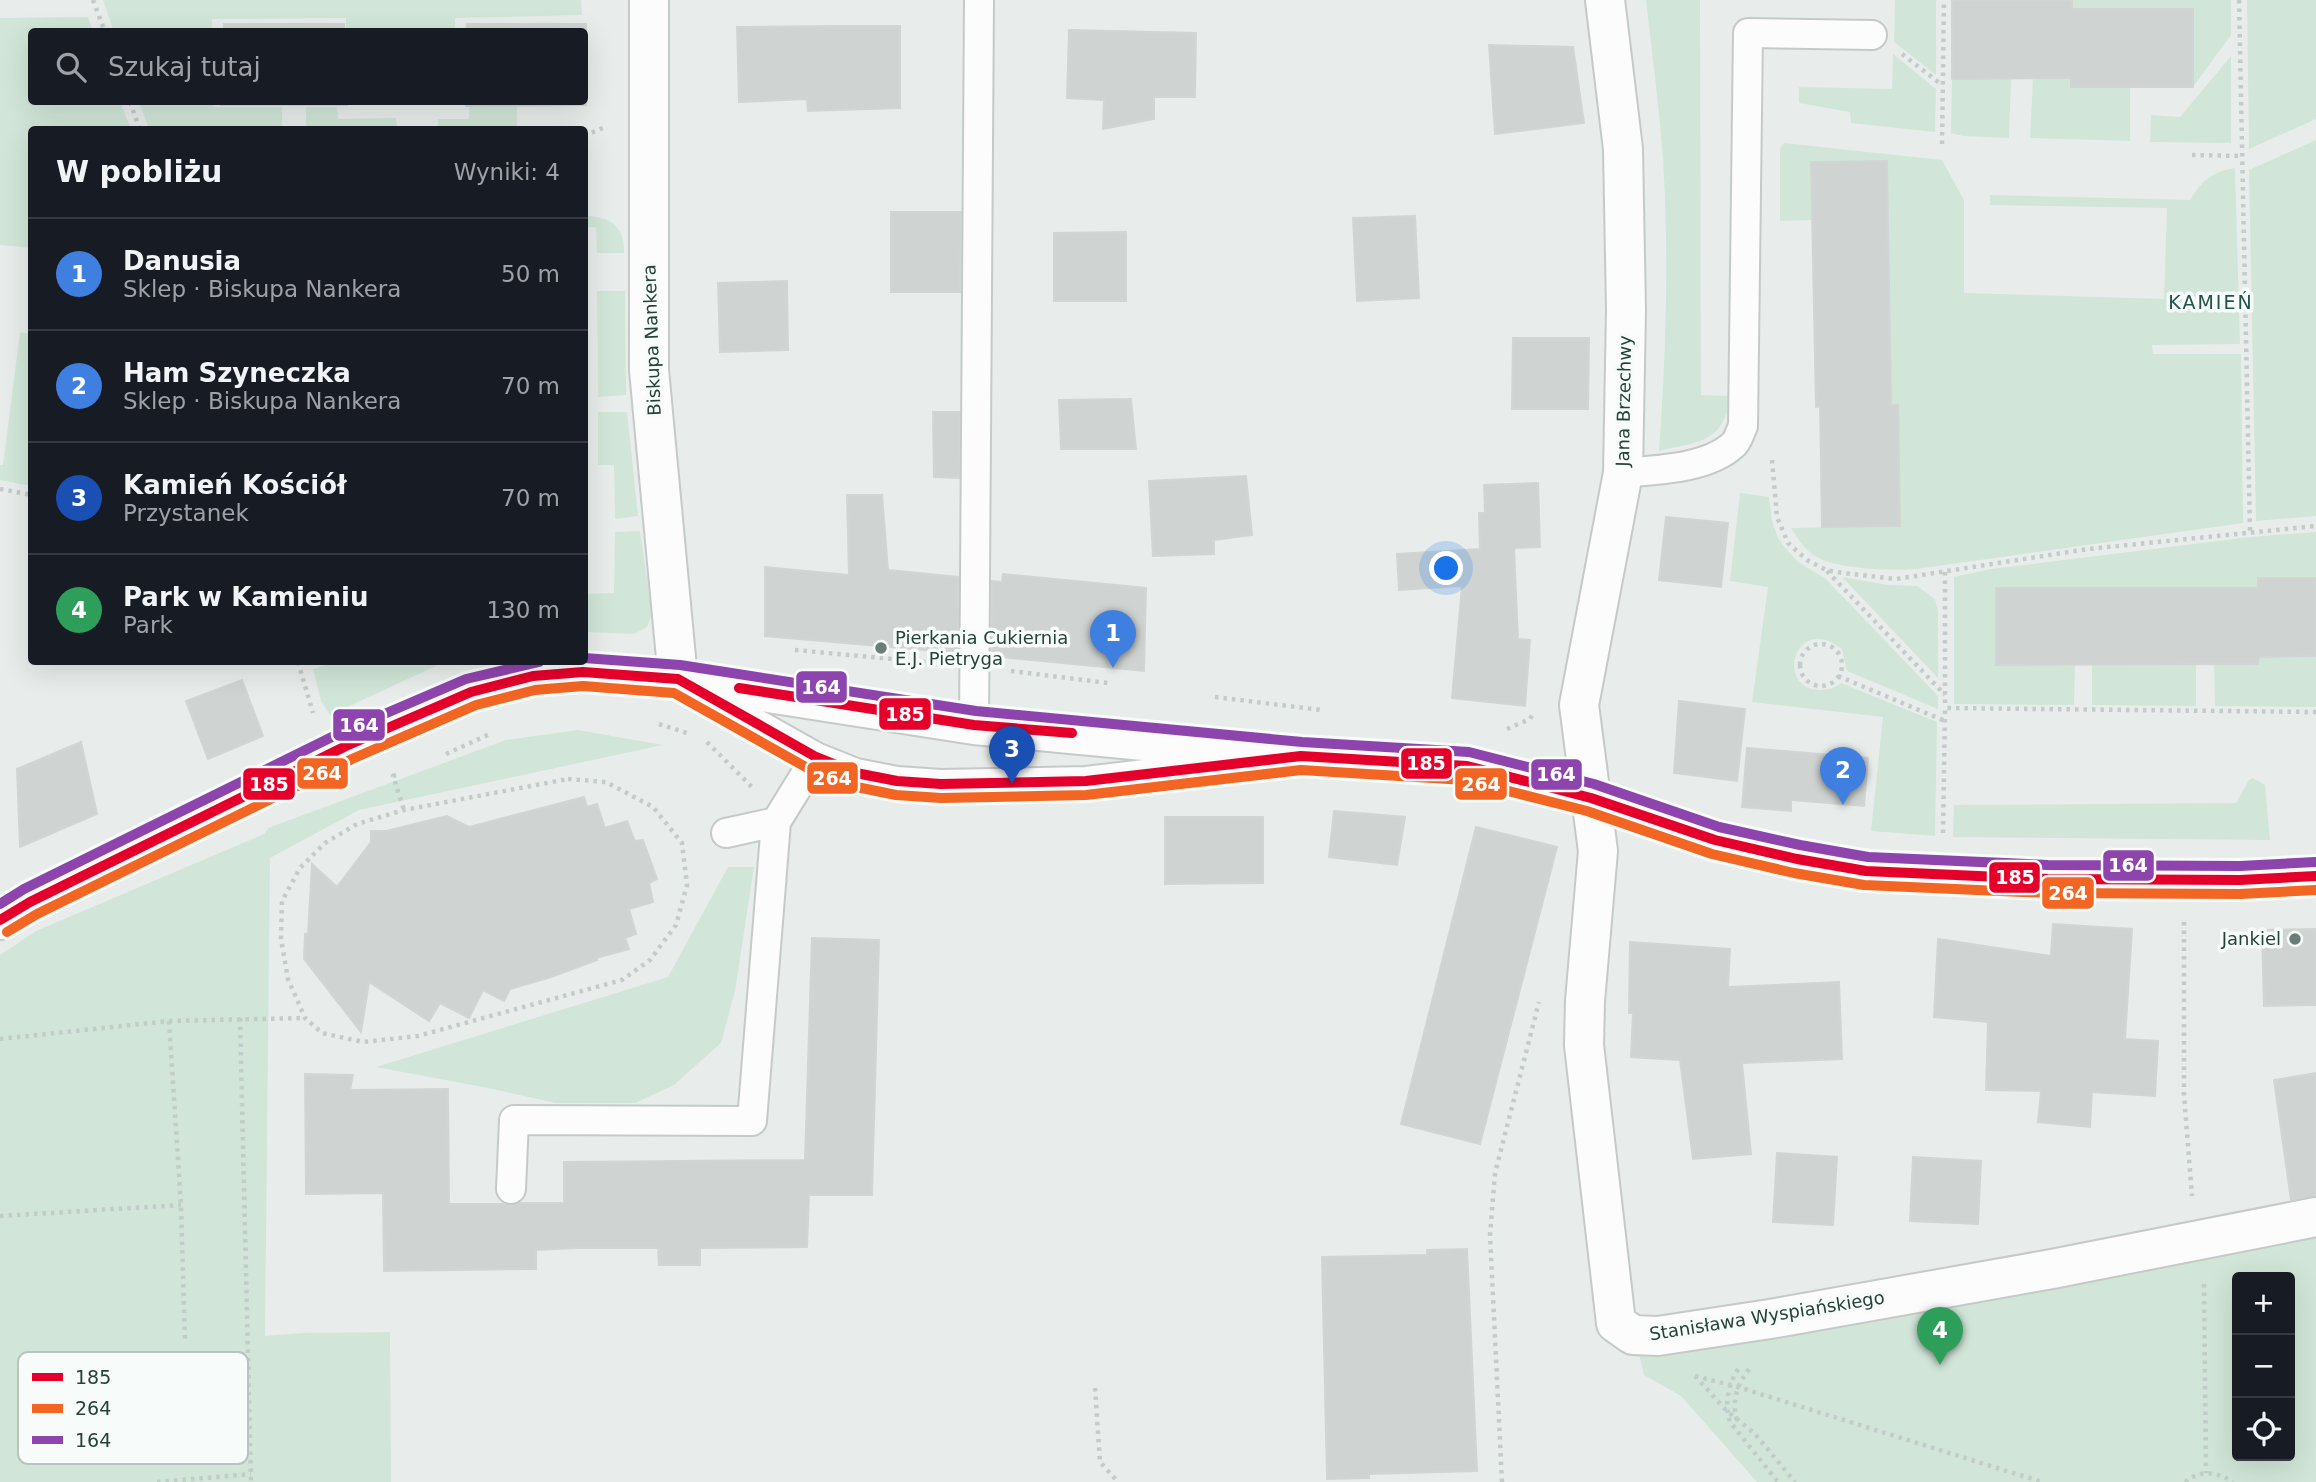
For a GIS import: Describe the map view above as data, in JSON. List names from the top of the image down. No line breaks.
{"streets":{"street":["Biskupa Nankera","Jana Brzechwy","Stanisława Wyspiańskiego"]},"crossings":[["Jana Brzechwy","Stanisława Wyspiańskiego"]],"districts":["KAMIEŃ"],"places":["Pierkania Cukiernia E.J. Pietryga","Jankiel"],"lines":["transit line 164","transit line 185","transit line 264"],"legend":["185","264","164"],"page":{"search":"Szukaj tutaj","heading":["W pobliżu","Wyniki: 4"],"list":[{"mark":"1","name":"Danusia","note":"Sklep · Biskupa Nankera","value":"50 m"},{"mark":"2","name":"Ham Szyneczka","note":"Sklep · Biskupa Nankera","value":"70 m"},{"mark":"3","name":"Kamień Kościół","note":"Przystanek","value":"70 m"},{"mark":"4","name":"Park w Kamieniu","note":"Park","value":"130 m"}],"pins":["1","3","2","4"],"map_buttons":["+","−"]}}
